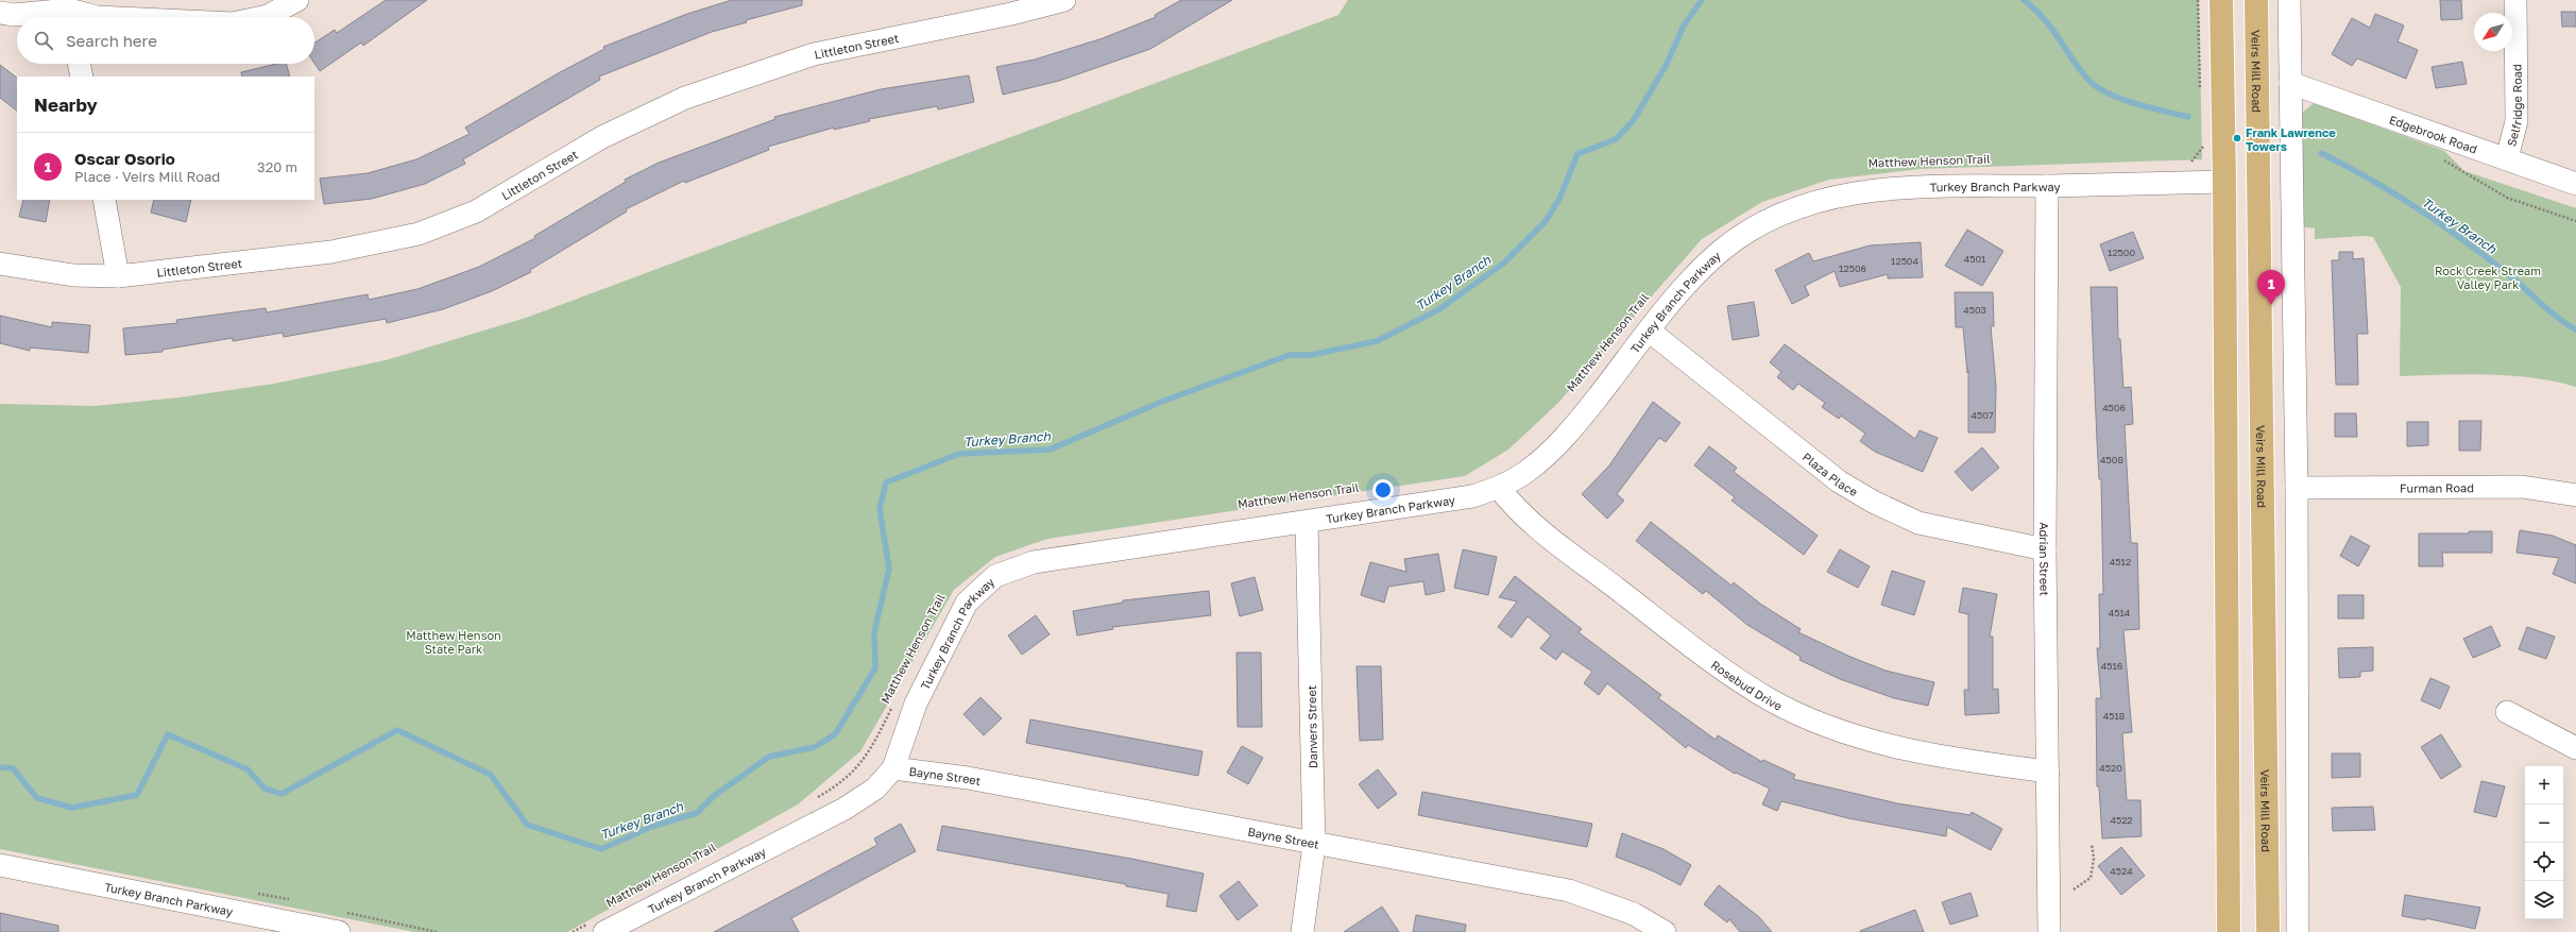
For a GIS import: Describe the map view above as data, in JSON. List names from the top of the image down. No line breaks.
{"streets":{"main road":["Veirs Mill Road"],"street":["Littleton Street","Selfridge Road","Edgebrook Road","Turkey Branch Parkway","Plaza Place","Furman Road","Adrian Street","Rosebud Drive","Danvers Street","Bayne Street"],"path":["Matthew Henson Trail"]},"crossings":[["Selfridge Road","Edgebrook Road"],["Turkey Branch Parkway","Plaza Place"],["Turkey Branch Parkway","Adrian Street"],["Turkey Branch Parkway","Rosebud Drive"],["Turkey Branch Parkway","Danvers Street"],["Turkey Branch Parkway","Bayne Street"],["Plaza Place","Adrian Street"],["Adrian Street","Rosebud Drive"],["Danvers Street","Bayne Street"]],"water":["Turkey Branch"],"parks":["Rock Creek Stream Valley Park","Matthew Henson State Park"],"places":["Frank Lawrence Towers"],"house_numbers":["12500","4501","12504","12506","4503","4506","4507","4508","4512","4514","4516","4518","4520","4522","4524"],"north":"bottom left","page":{"search":"Search here","heading":"Nearby","list":[{"mark":"1","name":"Oscar Osorio","note":"Place · Veirs Mill Road","value":"320 m"}],"pins":"1","map_buttons":["+","−"]}}
